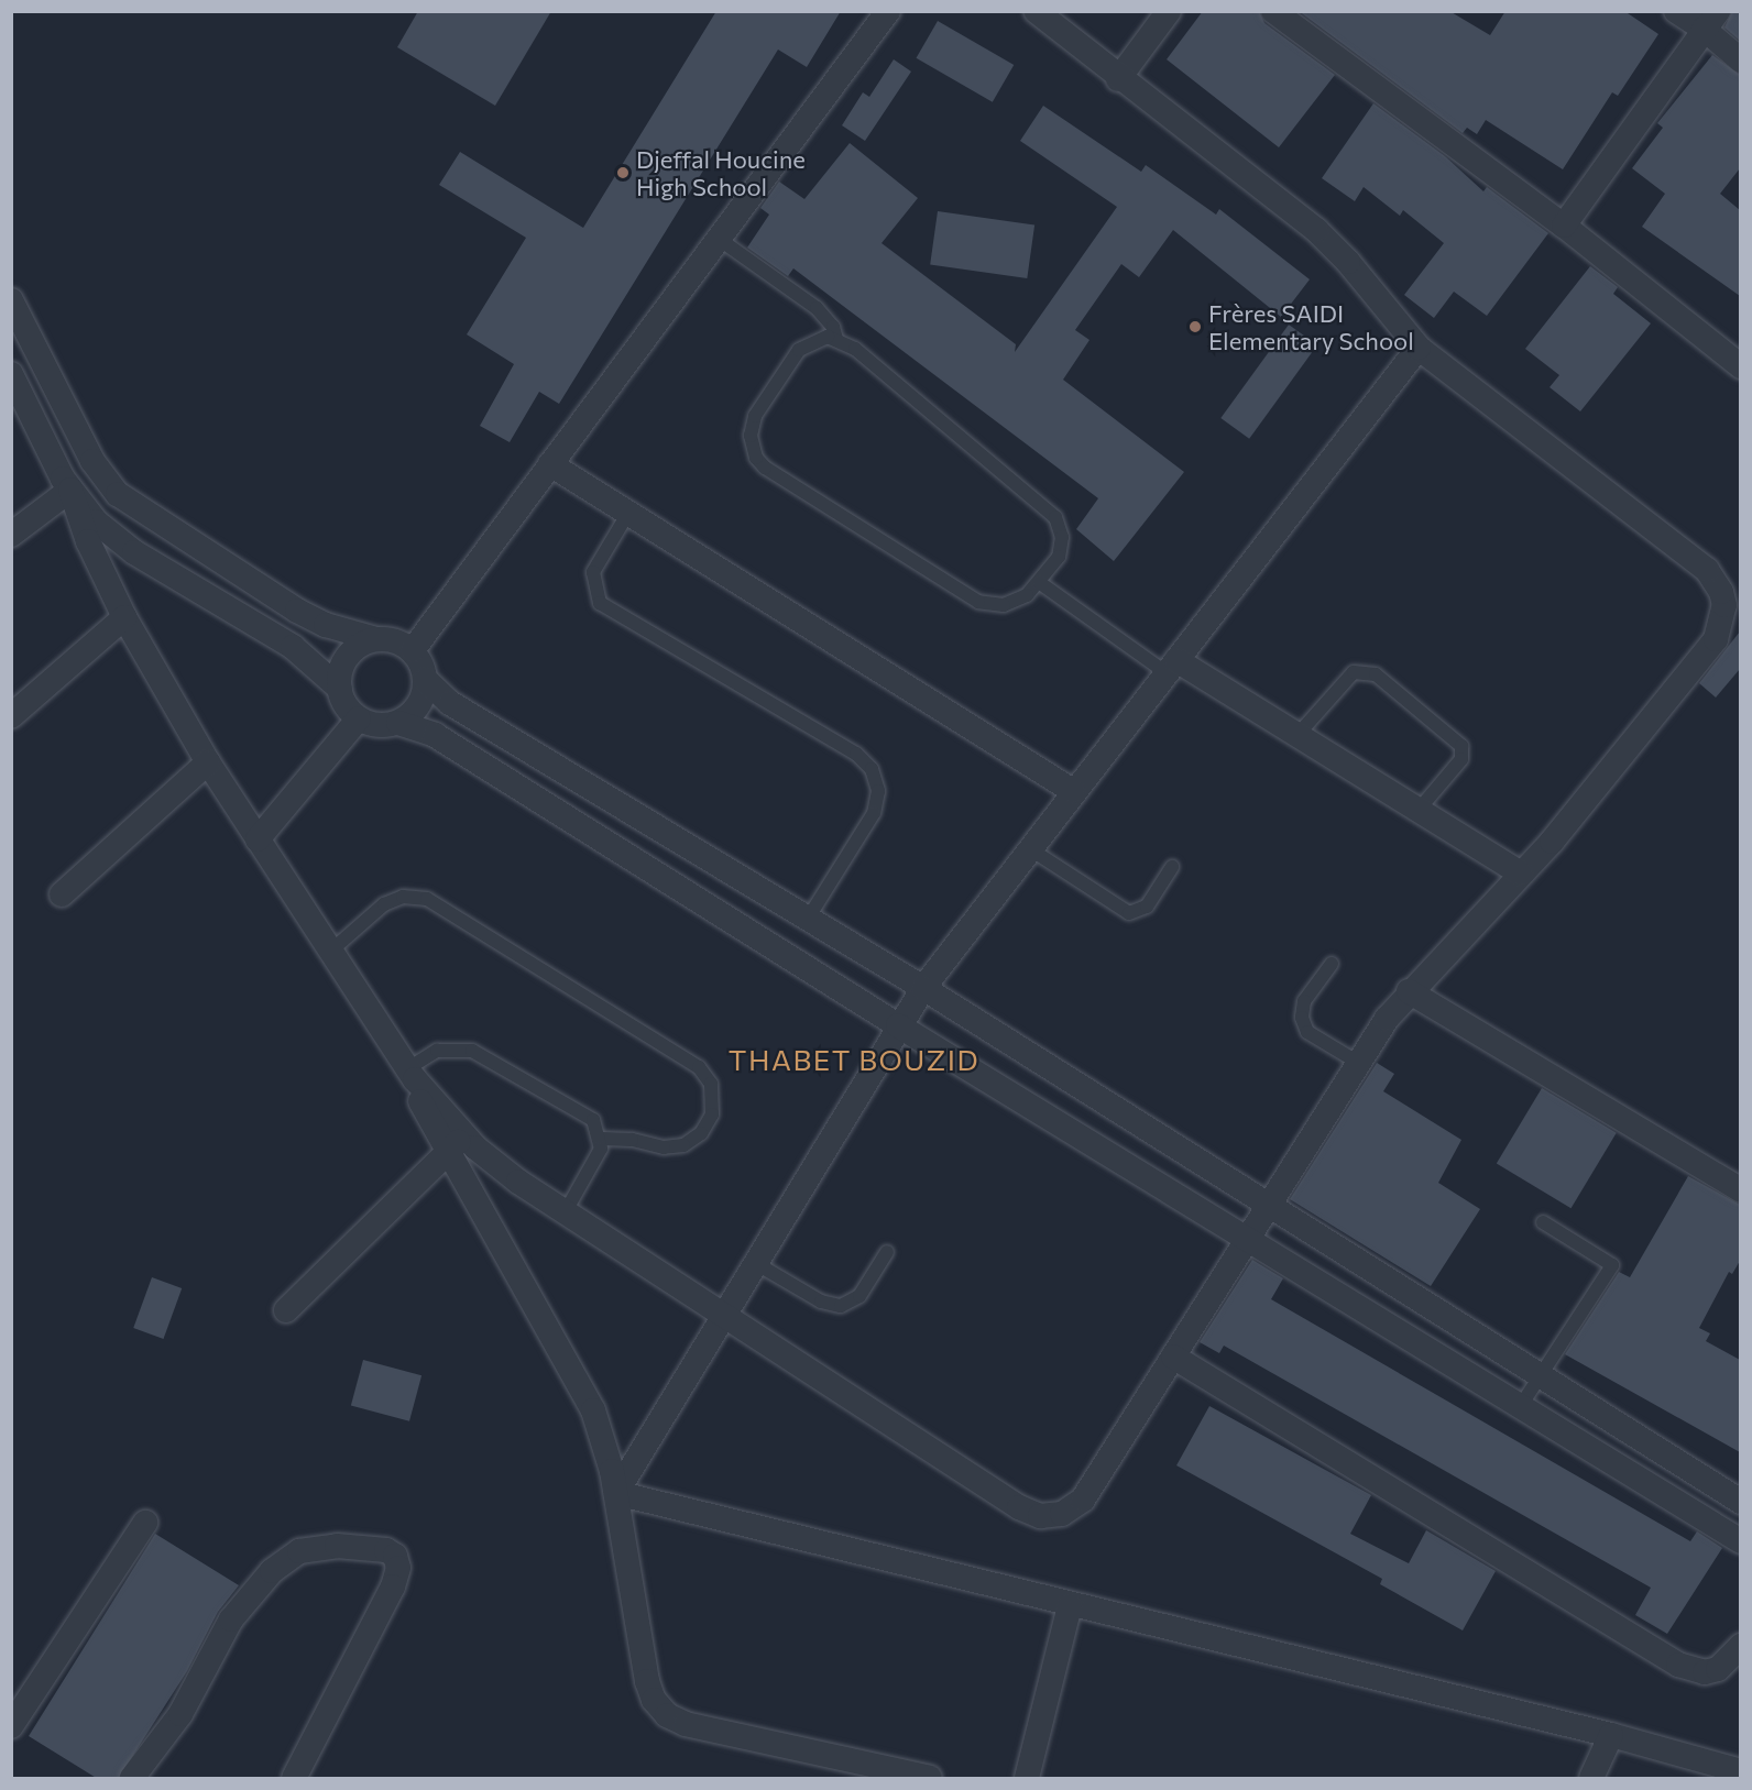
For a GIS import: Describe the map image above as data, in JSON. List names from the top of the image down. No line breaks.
{"districts":["THABET BOUZID"],"places":["Djeffal Houcine High School","Frères SAIDI Elementary School"]}
